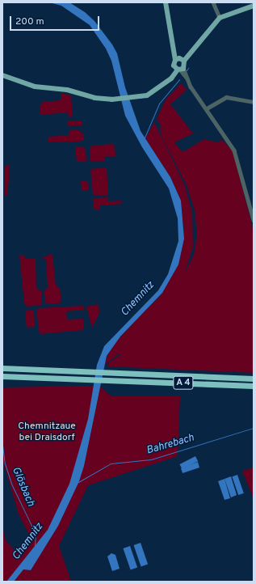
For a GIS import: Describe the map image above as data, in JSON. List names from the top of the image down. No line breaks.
{"streets":{"highway":["A 4"]},"water":["Chemnitz","Bahrebach","Glösbach"],"parks":["Chemnitzaue bei Draisdorf"],"scale_bar":"200 m"}
